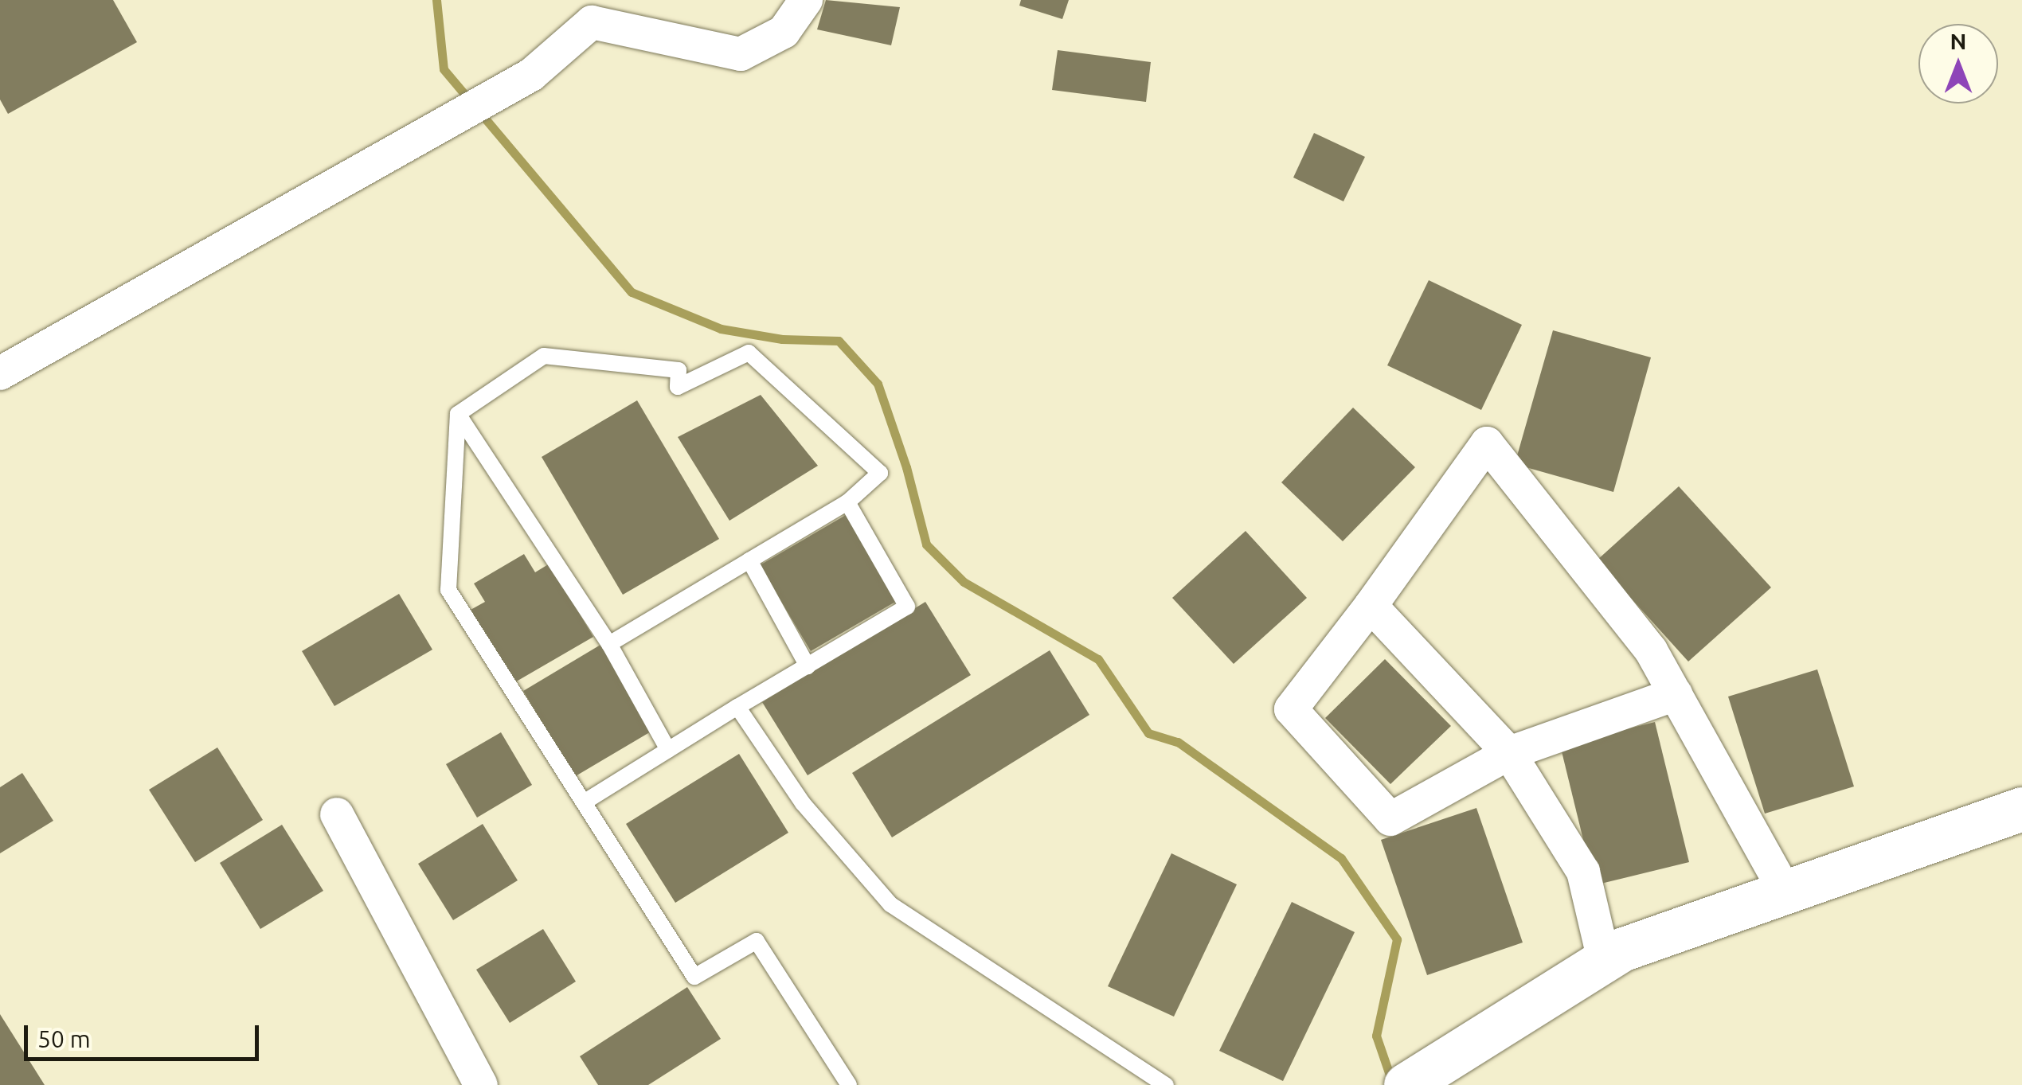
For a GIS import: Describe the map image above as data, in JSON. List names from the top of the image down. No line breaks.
{"scale_bar":"50 m","north":"top"}
